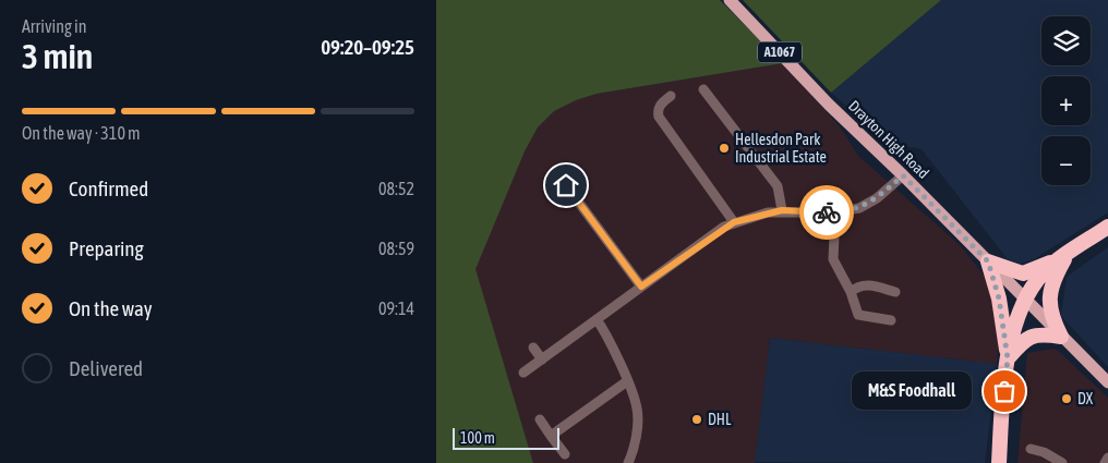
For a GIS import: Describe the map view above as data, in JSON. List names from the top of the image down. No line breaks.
{"streets":{"highway":["A1067"],"main road":["Drayton High Road"]},"crossings":[["A1067","Drayton High Road"]],"places":["Hellesdon Park Industrial Estate","M&S Foodhall","DX","DHL"],"scale_bar":"100 m","page":{"heading":["3 min","Arriving in","09:20–09:25"],"map_buttons":["+","−"],"bar":"On the way · 310 m","list":[["Confirmed","08:52"],["Preparing","08:59"],["On the way","09:14"],"Delivered"],"bubble":"M&S Foodhall","scale":"100 m"}}
